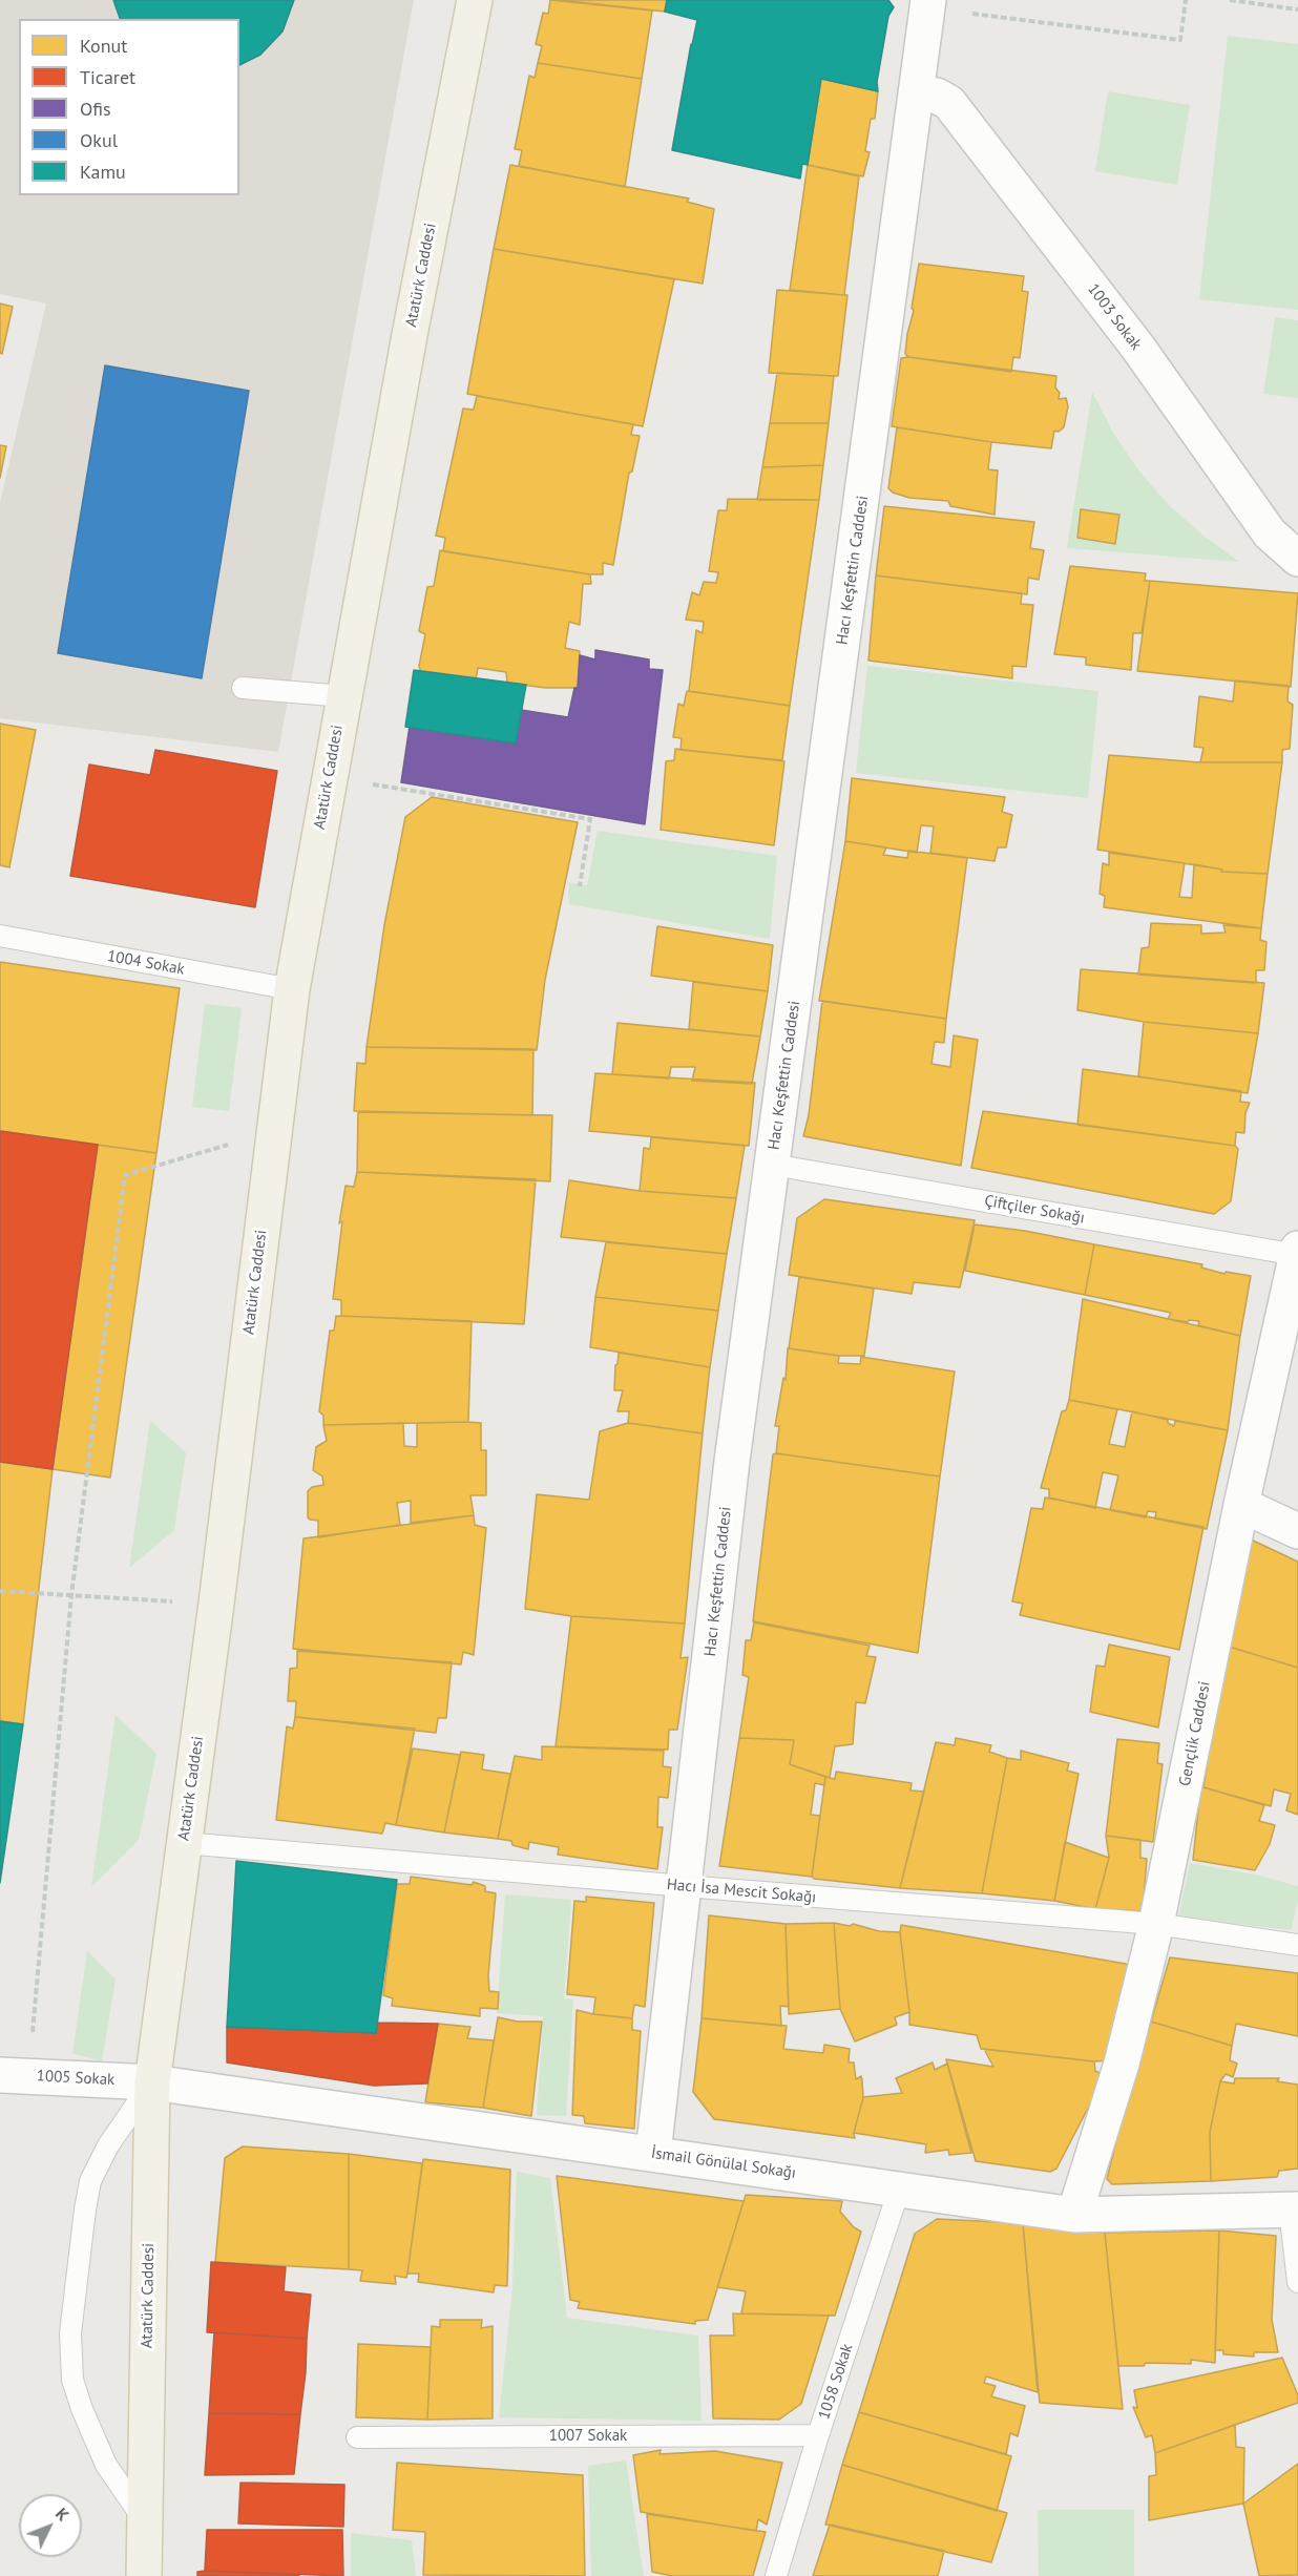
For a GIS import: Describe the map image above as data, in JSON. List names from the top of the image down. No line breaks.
{"streets":{"main road":["Atatürk Caddesi"],"street":["1003 Sokak","Hacı Keşfettin Caddesi","Gençlik Caddesi","1005 Sokak","İsmail Gönülal Sokağı"],"lane":["1004 Sokak","Çiftçiler Sokağı","Hacı İsa Mescit Sokağı","1058 Sokak","1007 Sokak"]},"crossings":[["Atatürk Caddesi","1004 Sokak"],["Atatürk Caddesi","Hacı İsa Mescit Sokağı"],["Atatürk Caddesi","1005 Sokak"],["Atatürk Caddesi","İsmail Gönülal Sokağı"],["1003 Sokak","Hacı Keşfettin Caddesi"],["Hacı Keşfettin Caddesi","Çiftçiler Sokağı"],["Hacı Keşfettin Caddesi","Hacı İsa Mescit Sokağı"],["Hacı Keşfettin Caddesi","İsmail Gönülal Sokağı"],["Çiftçiler Sokağı","Gençlik Caddesi"],["Gençlik Caddesi","Hacı İsa Mescit Sokağı"],["Gençlik Caddesi","İsmail Gönülal Sokağı"],["1005 Sokak","İsmail Gönülal Sokağı"],["İsmail Gönülal Sokağı","1058 Sokak"],["1058 Sokak","1007 Sokak"]],"legend":["Konut","Ticaret","Ofis","Okul","Kamu"],"north":"top right"}
